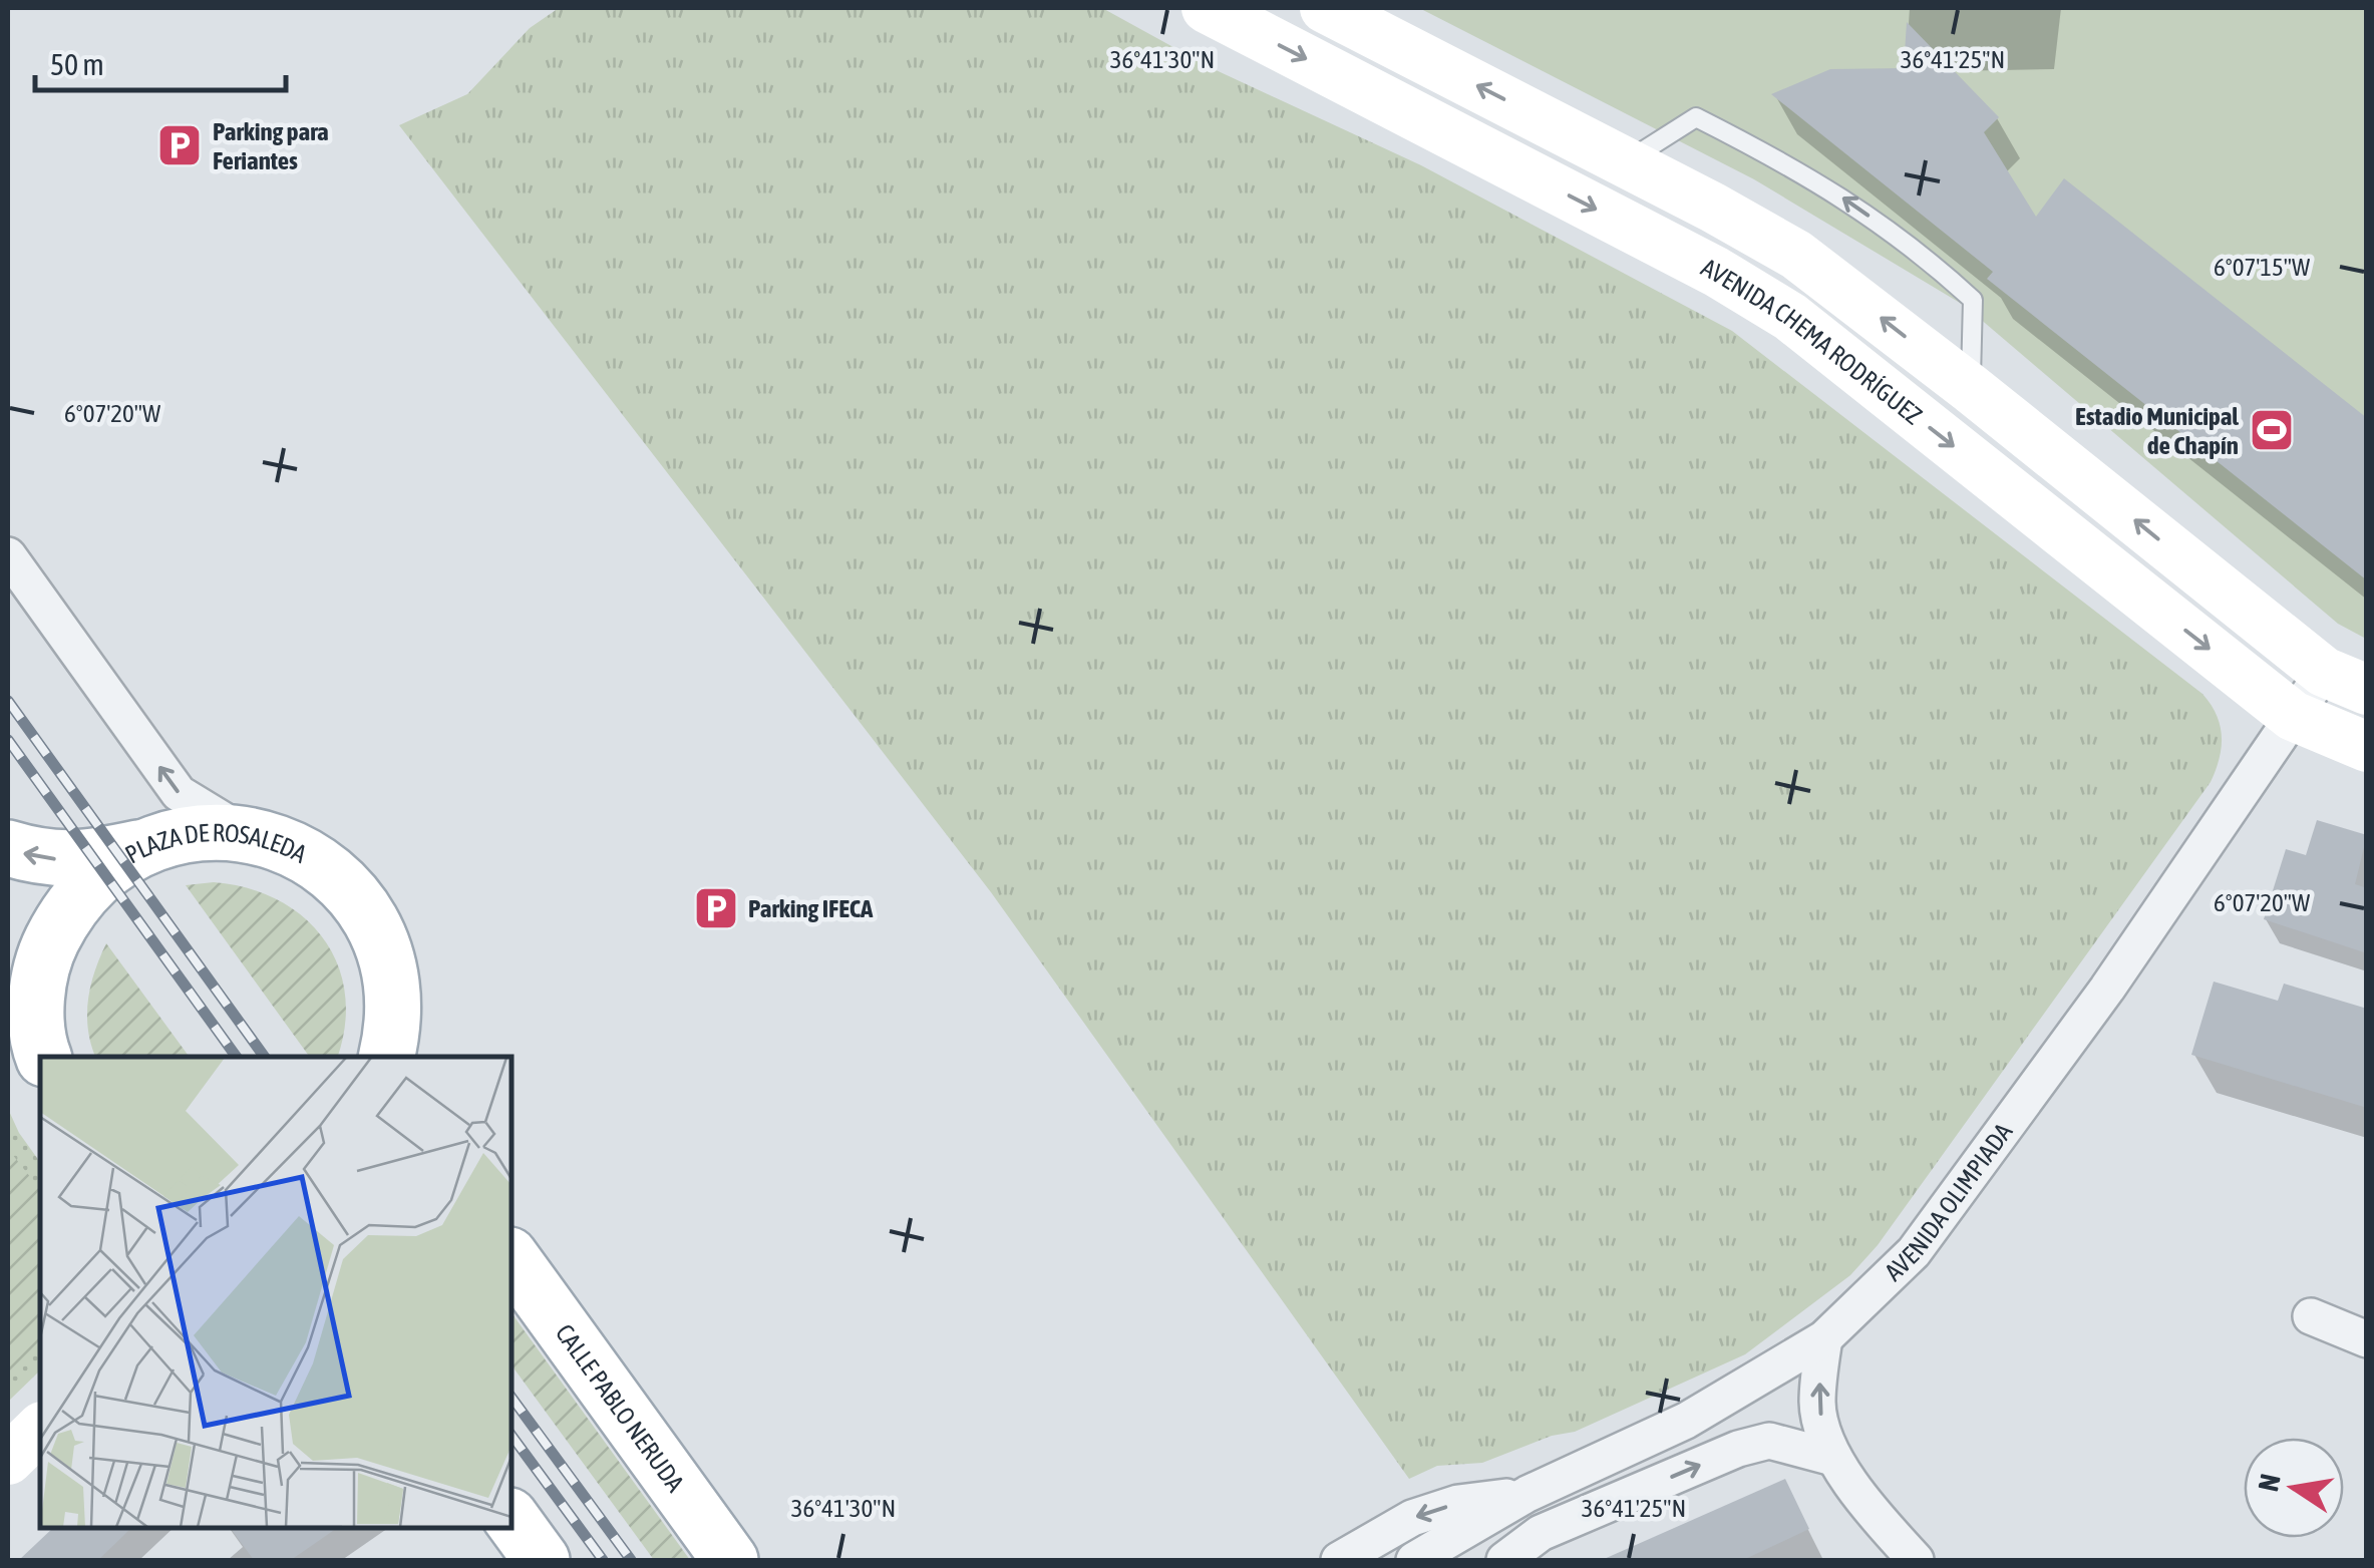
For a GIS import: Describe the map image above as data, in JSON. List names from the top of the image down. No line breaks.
{"streets":{"main road":["AVENIDA CHEMA RODRÍGUEZ","PLAZA DE ROSALEDA","CALLE PABLO NERUDA"],"street":["AVENIDA OLIMPIADA"]},"crossings":[["AVENIDA CHEMA RODRÍGUEZ","AVENIDA OLIMPIADA"]],"places":{"parking":["Parking para Feriantes","Parking IFECA"],"sports":["Estadio Municipal de Chapín"]},"scale_bar":"50 m","north":"left","coordinates":["36°41'30\"N","36°41'25\"N","6°07'15\"W","6°07'20\"W"]}
